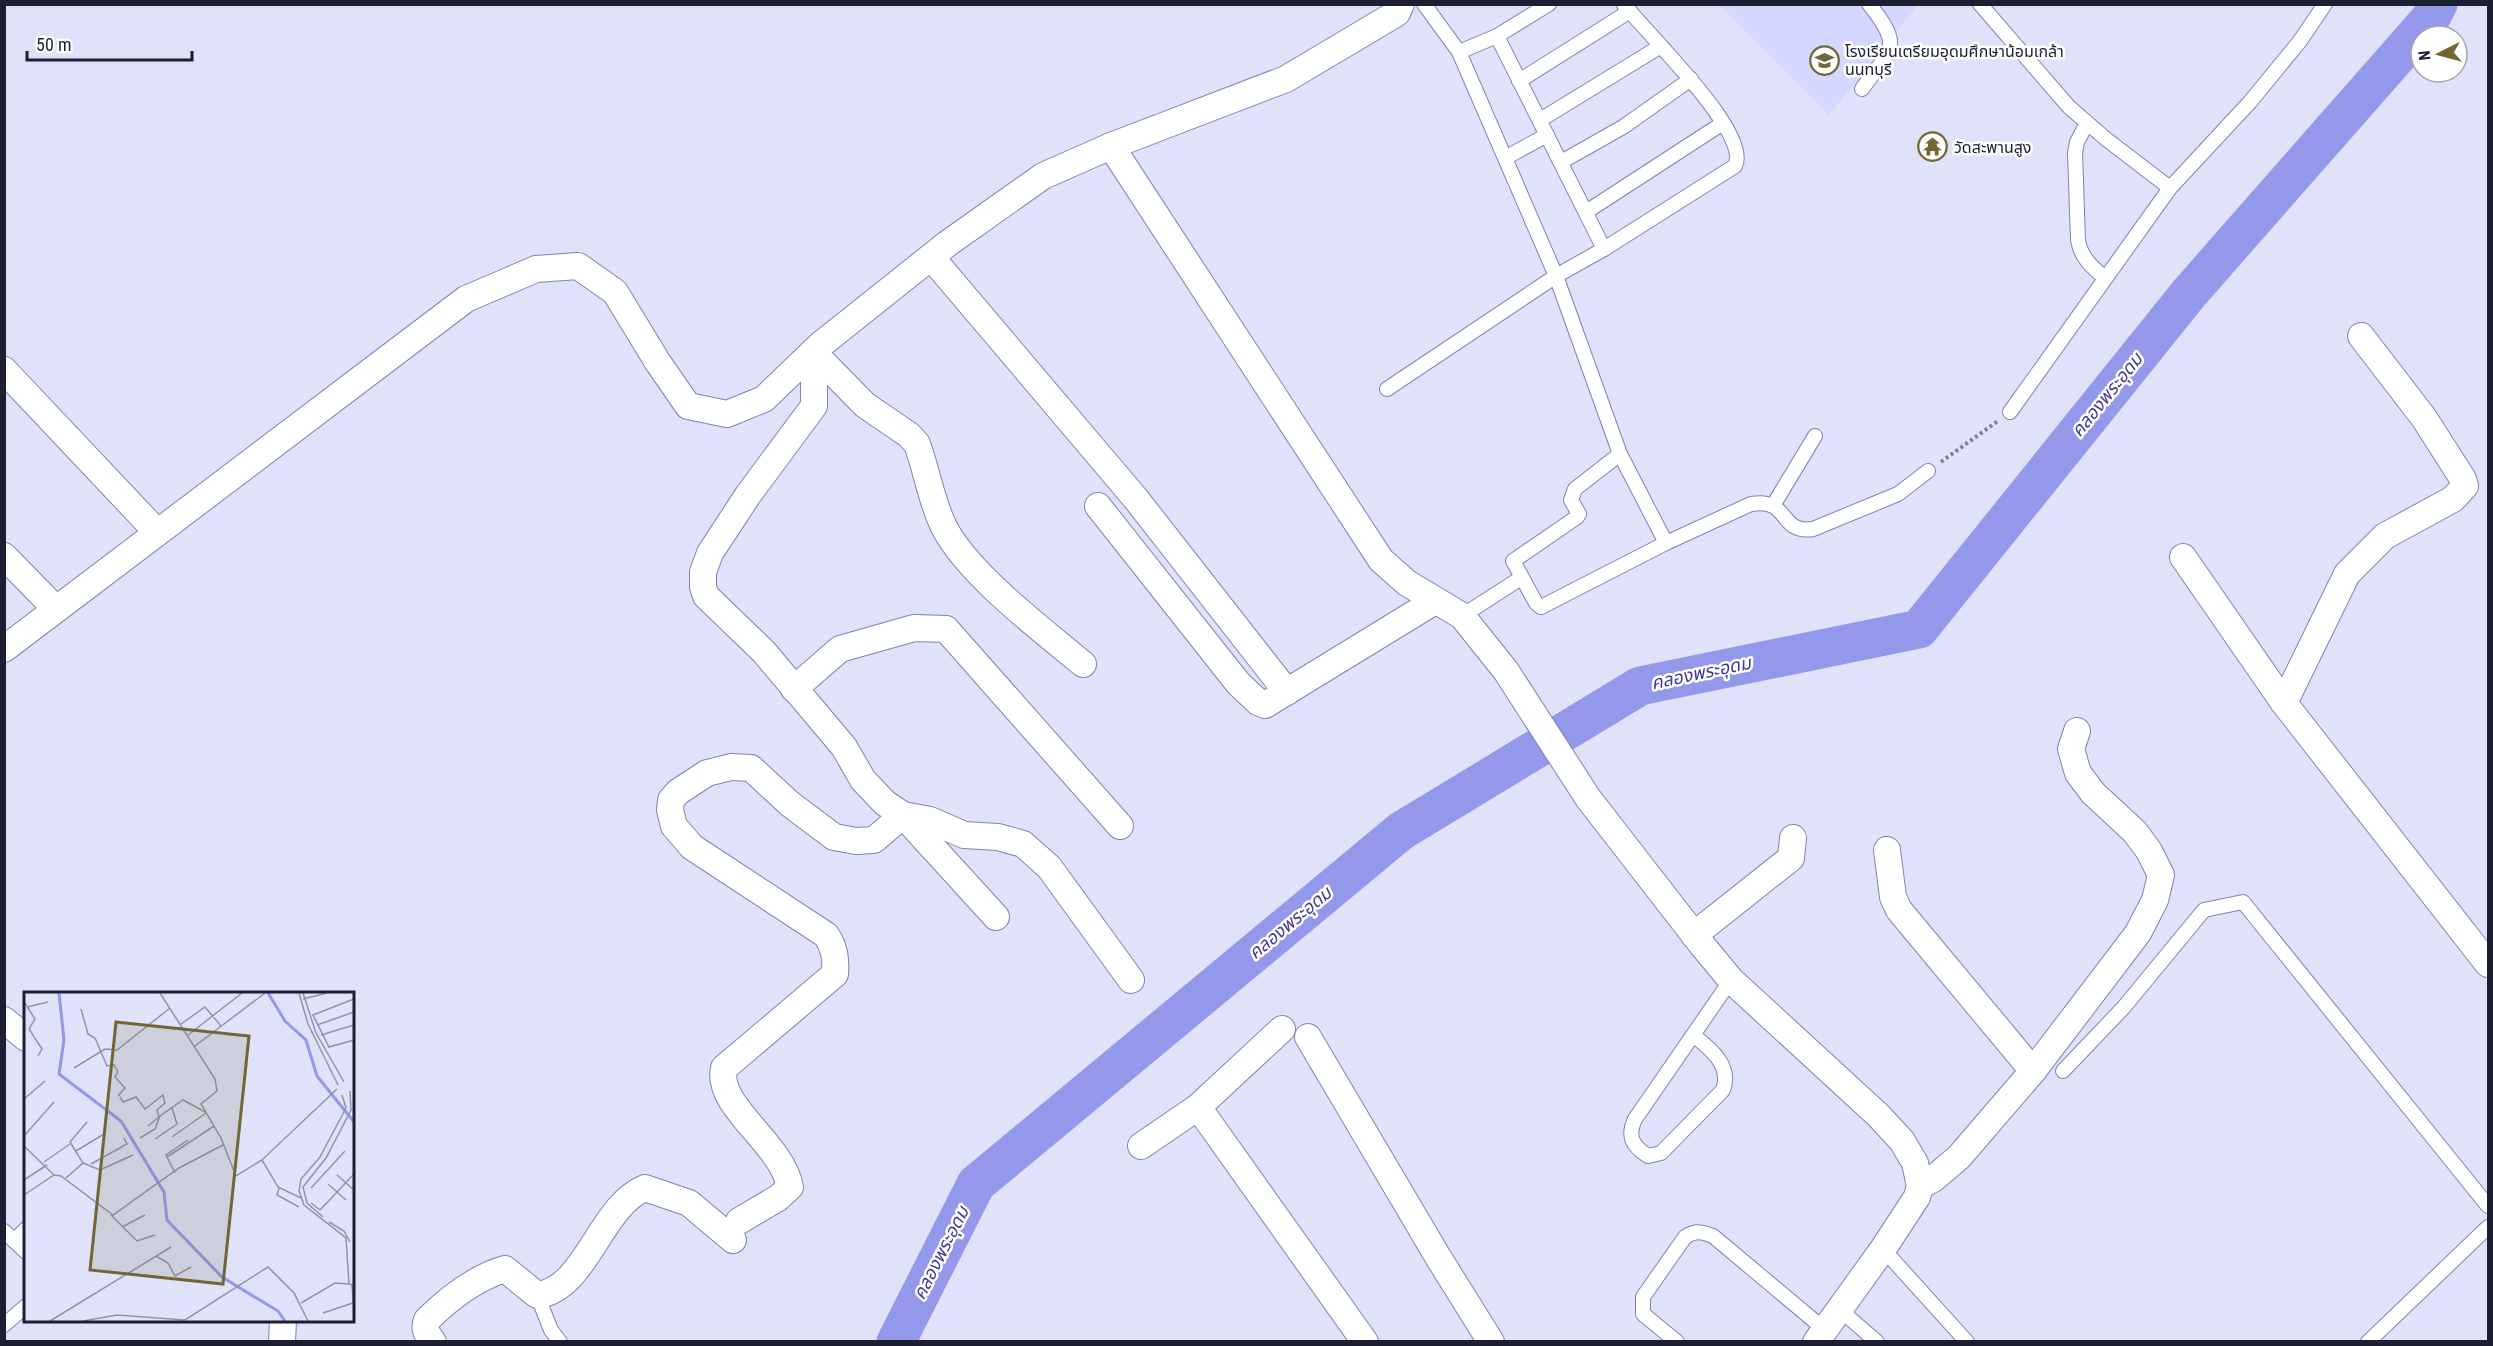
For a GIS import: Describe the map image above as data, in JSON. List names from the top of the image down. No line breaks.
{"water":["คลองพระอุดม"],"places":{"school or university":["โรงเรียนเตรียมอุดมศึกษาน้อมเกล้า นนทบุรี"],"temple":["วัดสะพานสูง"]},"scale_bar":"50 m","north":"left"}
